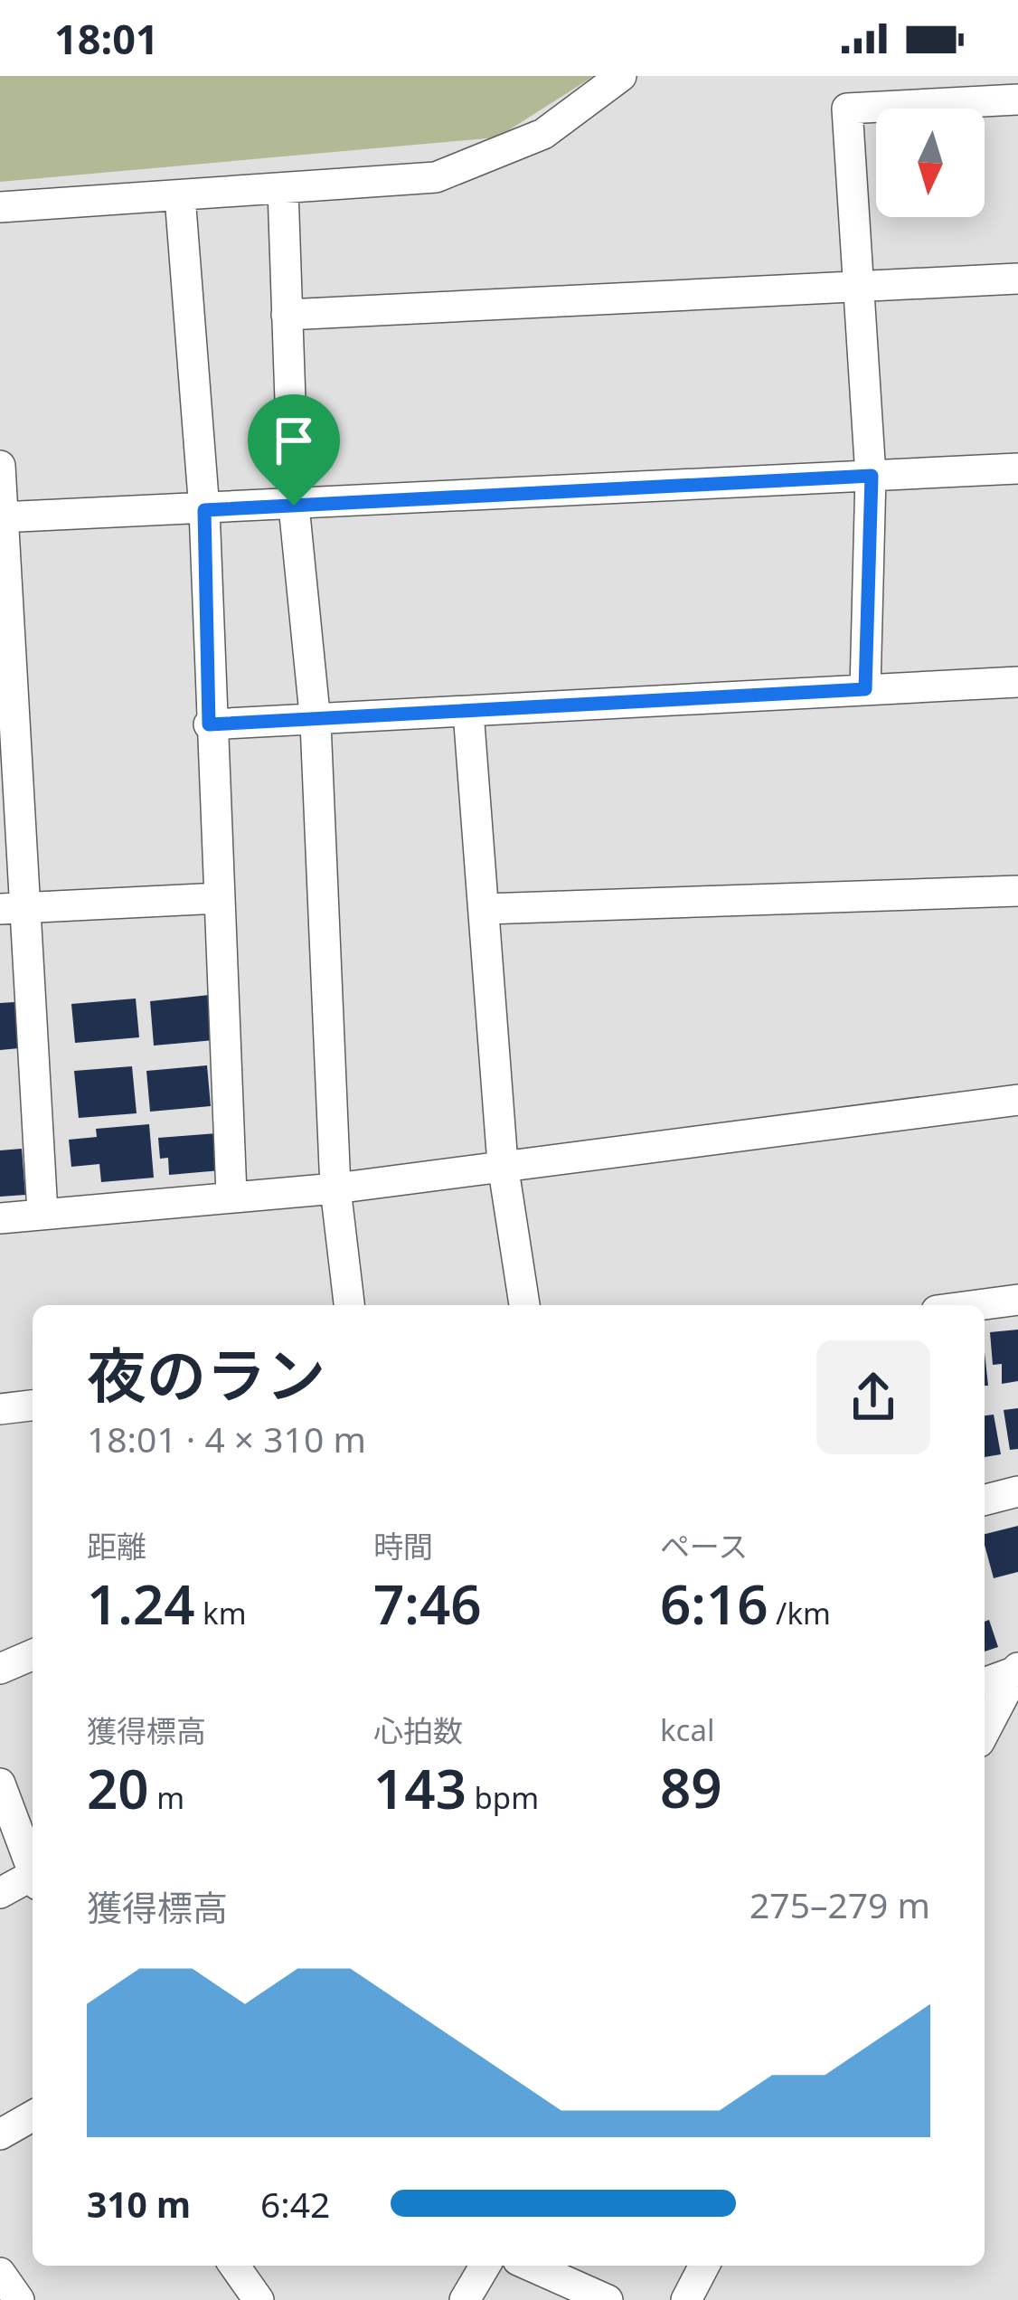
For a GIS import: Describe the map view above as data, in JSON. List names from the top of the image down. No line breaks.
{"north":"bottom","page":{"status":"18:01","heading":["夜のラン","18:01 · 4 × 310 m"],"stats":[["距離","1.24 km"],["時間","7:46"],["ペース","6:16 /km"],["獲得標高","20 m"],["心拍数","143 bpm"],["kcal","89"]],"chart":["獲得標高","275–279 m"],"list":[{"name":"310 m","note":"6:42"}]}}
